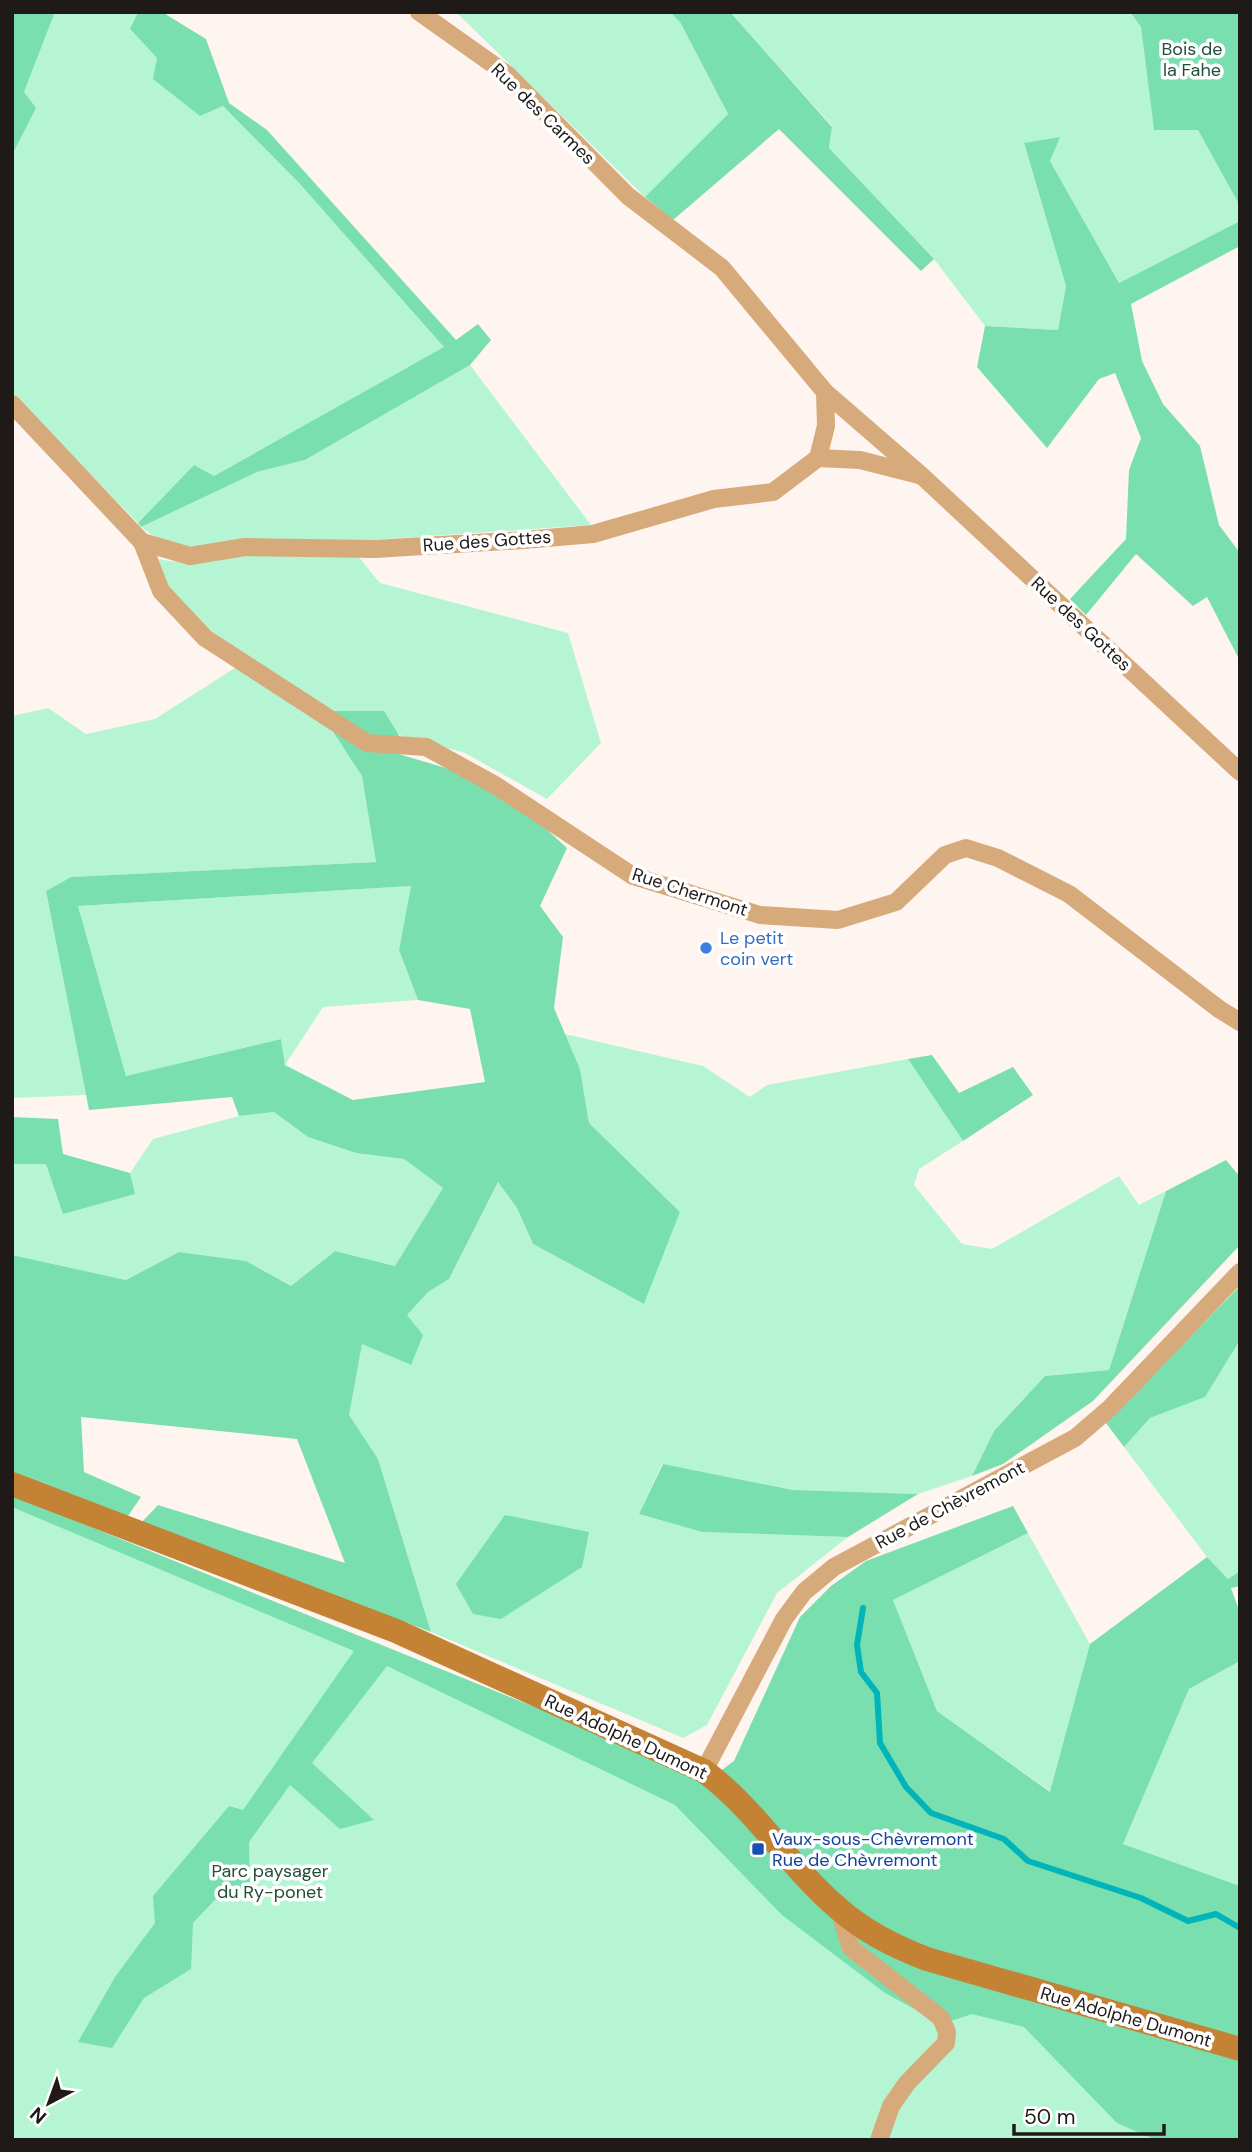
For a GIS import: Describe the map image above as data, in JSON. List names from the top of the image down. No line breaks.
{"streets":{"main road":["Rue Adolphe Dumont"],"street":["Rue des Carmes","Rue des Gottes","Rue Chermont","Rue de Chèvremont"]},"crossings":[["Rue des Carmes","Rue des Gottes"],["Rue des Gottes","Rue Chermont"],["Rue de Chèvremont","Rue Adolphe Dumont"]],"parks":["Bois de la Fahe","Parc paysager du Ry-ponet"],"places":{"other":["Le petit coin vert"],"transit":["Vaux-sous-Chèvremont Rue de Chèvremont"]},"scale_bar":"50 m","north":"bottom left"}
